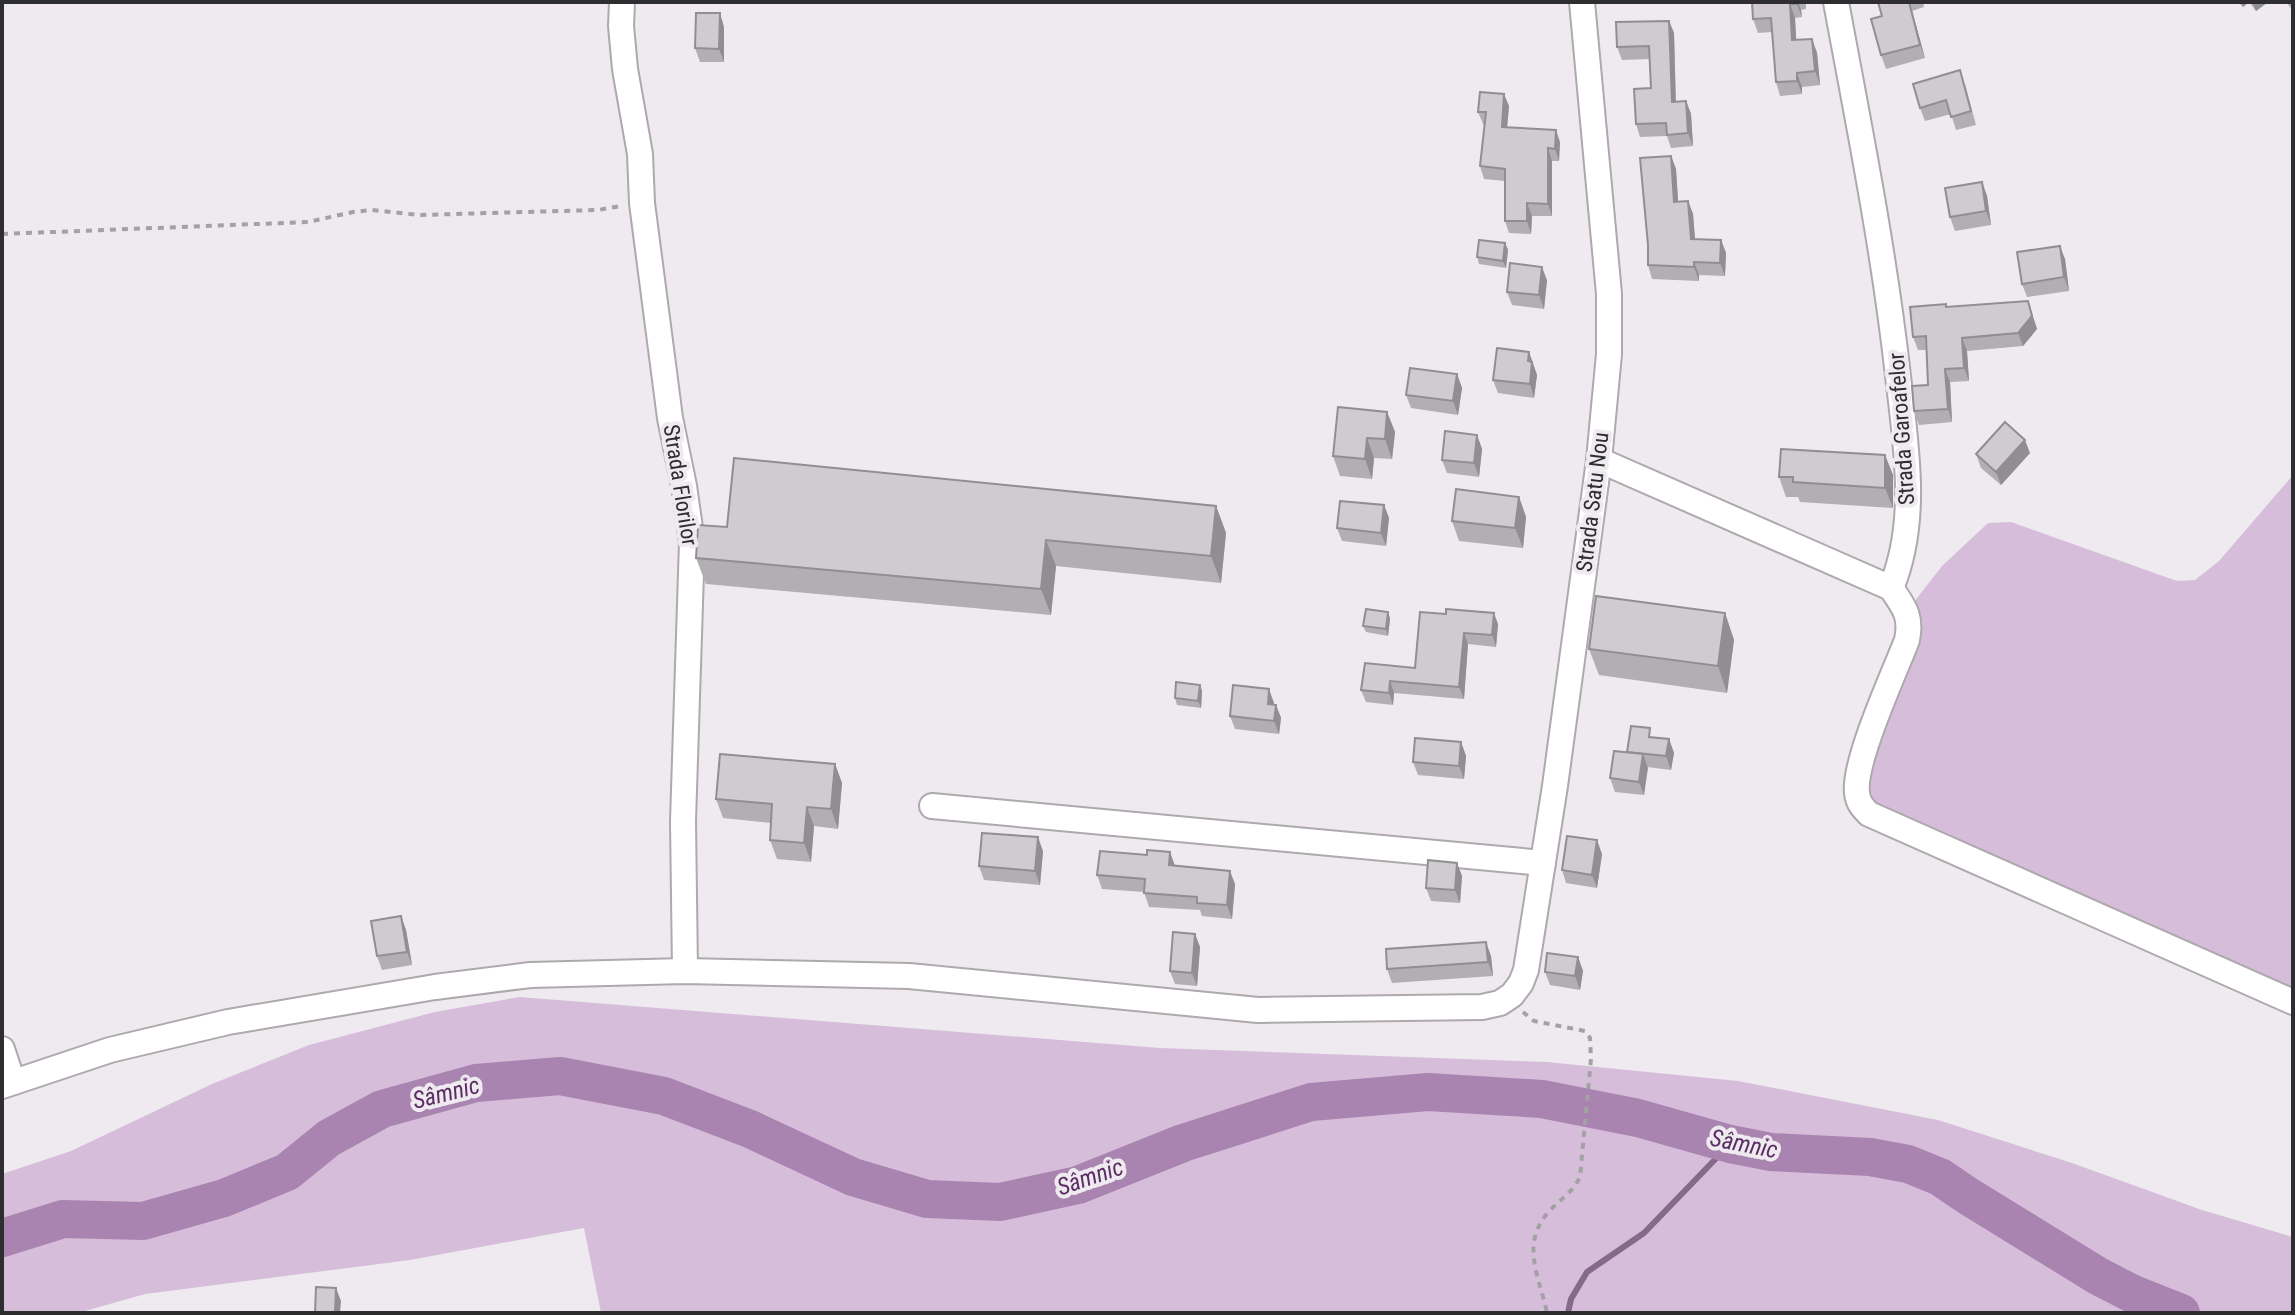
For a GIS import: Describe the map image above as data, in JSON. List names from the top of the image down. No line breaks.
{"streets":{"street":["Strada Garoafelor","Strada Florilor","Strada Satu Nou"]},"water":["Sâmnic"]}
